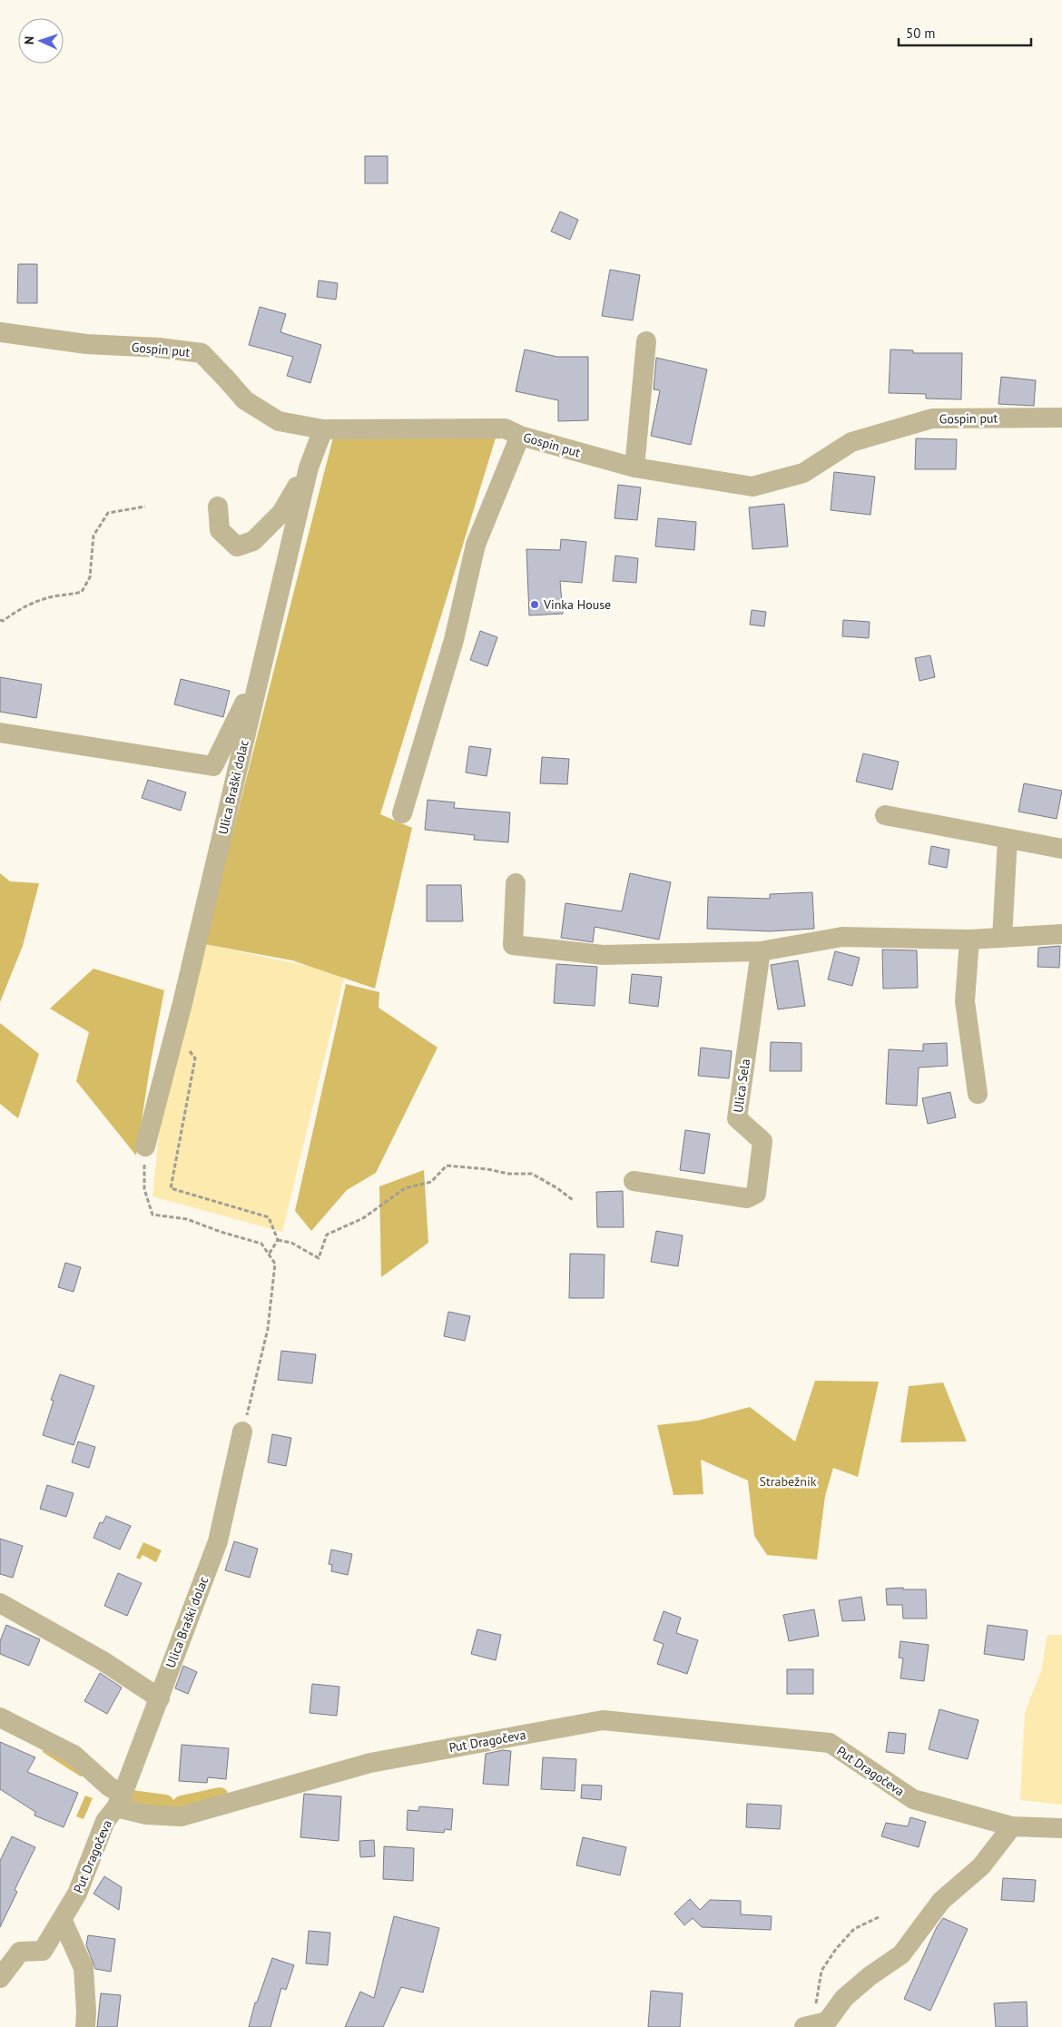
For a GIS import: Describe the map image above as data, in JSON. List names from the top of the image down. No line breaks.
{"streets":{"street":["Gospin put","Ulica Braški dolac","Ulica Sela","Put Dragočeva"]},"crossings":[["Gospin put","Ulica Braški dolac"],["Ulica Braški dolac","Put Dragočeva"]],"parks":["Strabežnik"],"places":["Vinka House"],"scale_bar":"50 m","north":"left"}
